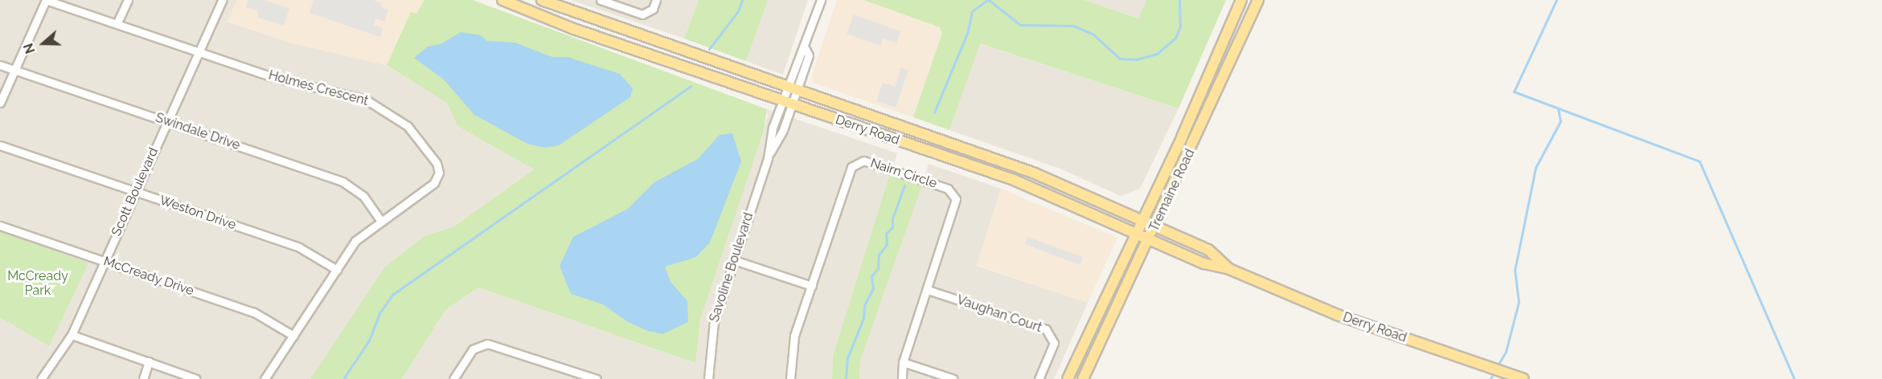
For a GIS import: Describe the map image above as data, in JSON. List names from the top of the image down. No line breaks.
{"streets":{"main road":["Derry Road","Tremaine Road"],"street":["Holmes Crescent","Swindale Drive","Nairn Circle","Scott Boulevard","Weston Drive","Savoline Boulevard","McCready Drive","Vaughan Court"]},"crossings":[["Holmes Crescent","Swindale Drive"],["Holmes Crescent","Scott Boulevard"],["Holmes Crescent","Weston Drive"],["Holmes Crescent","McCready Drive"],["Derry Road","Tremaine Road"],["Derry Road","Savoline Boulevard"],["Swindale Drive","Scott Boulevard"],["Nairn Circle","Vaughan Court"],["Scott Boulevard","Weston Drive"],["Scott Boulevard","McCready Drive"]],"parks":["McCready Park"],"north":"left"}
